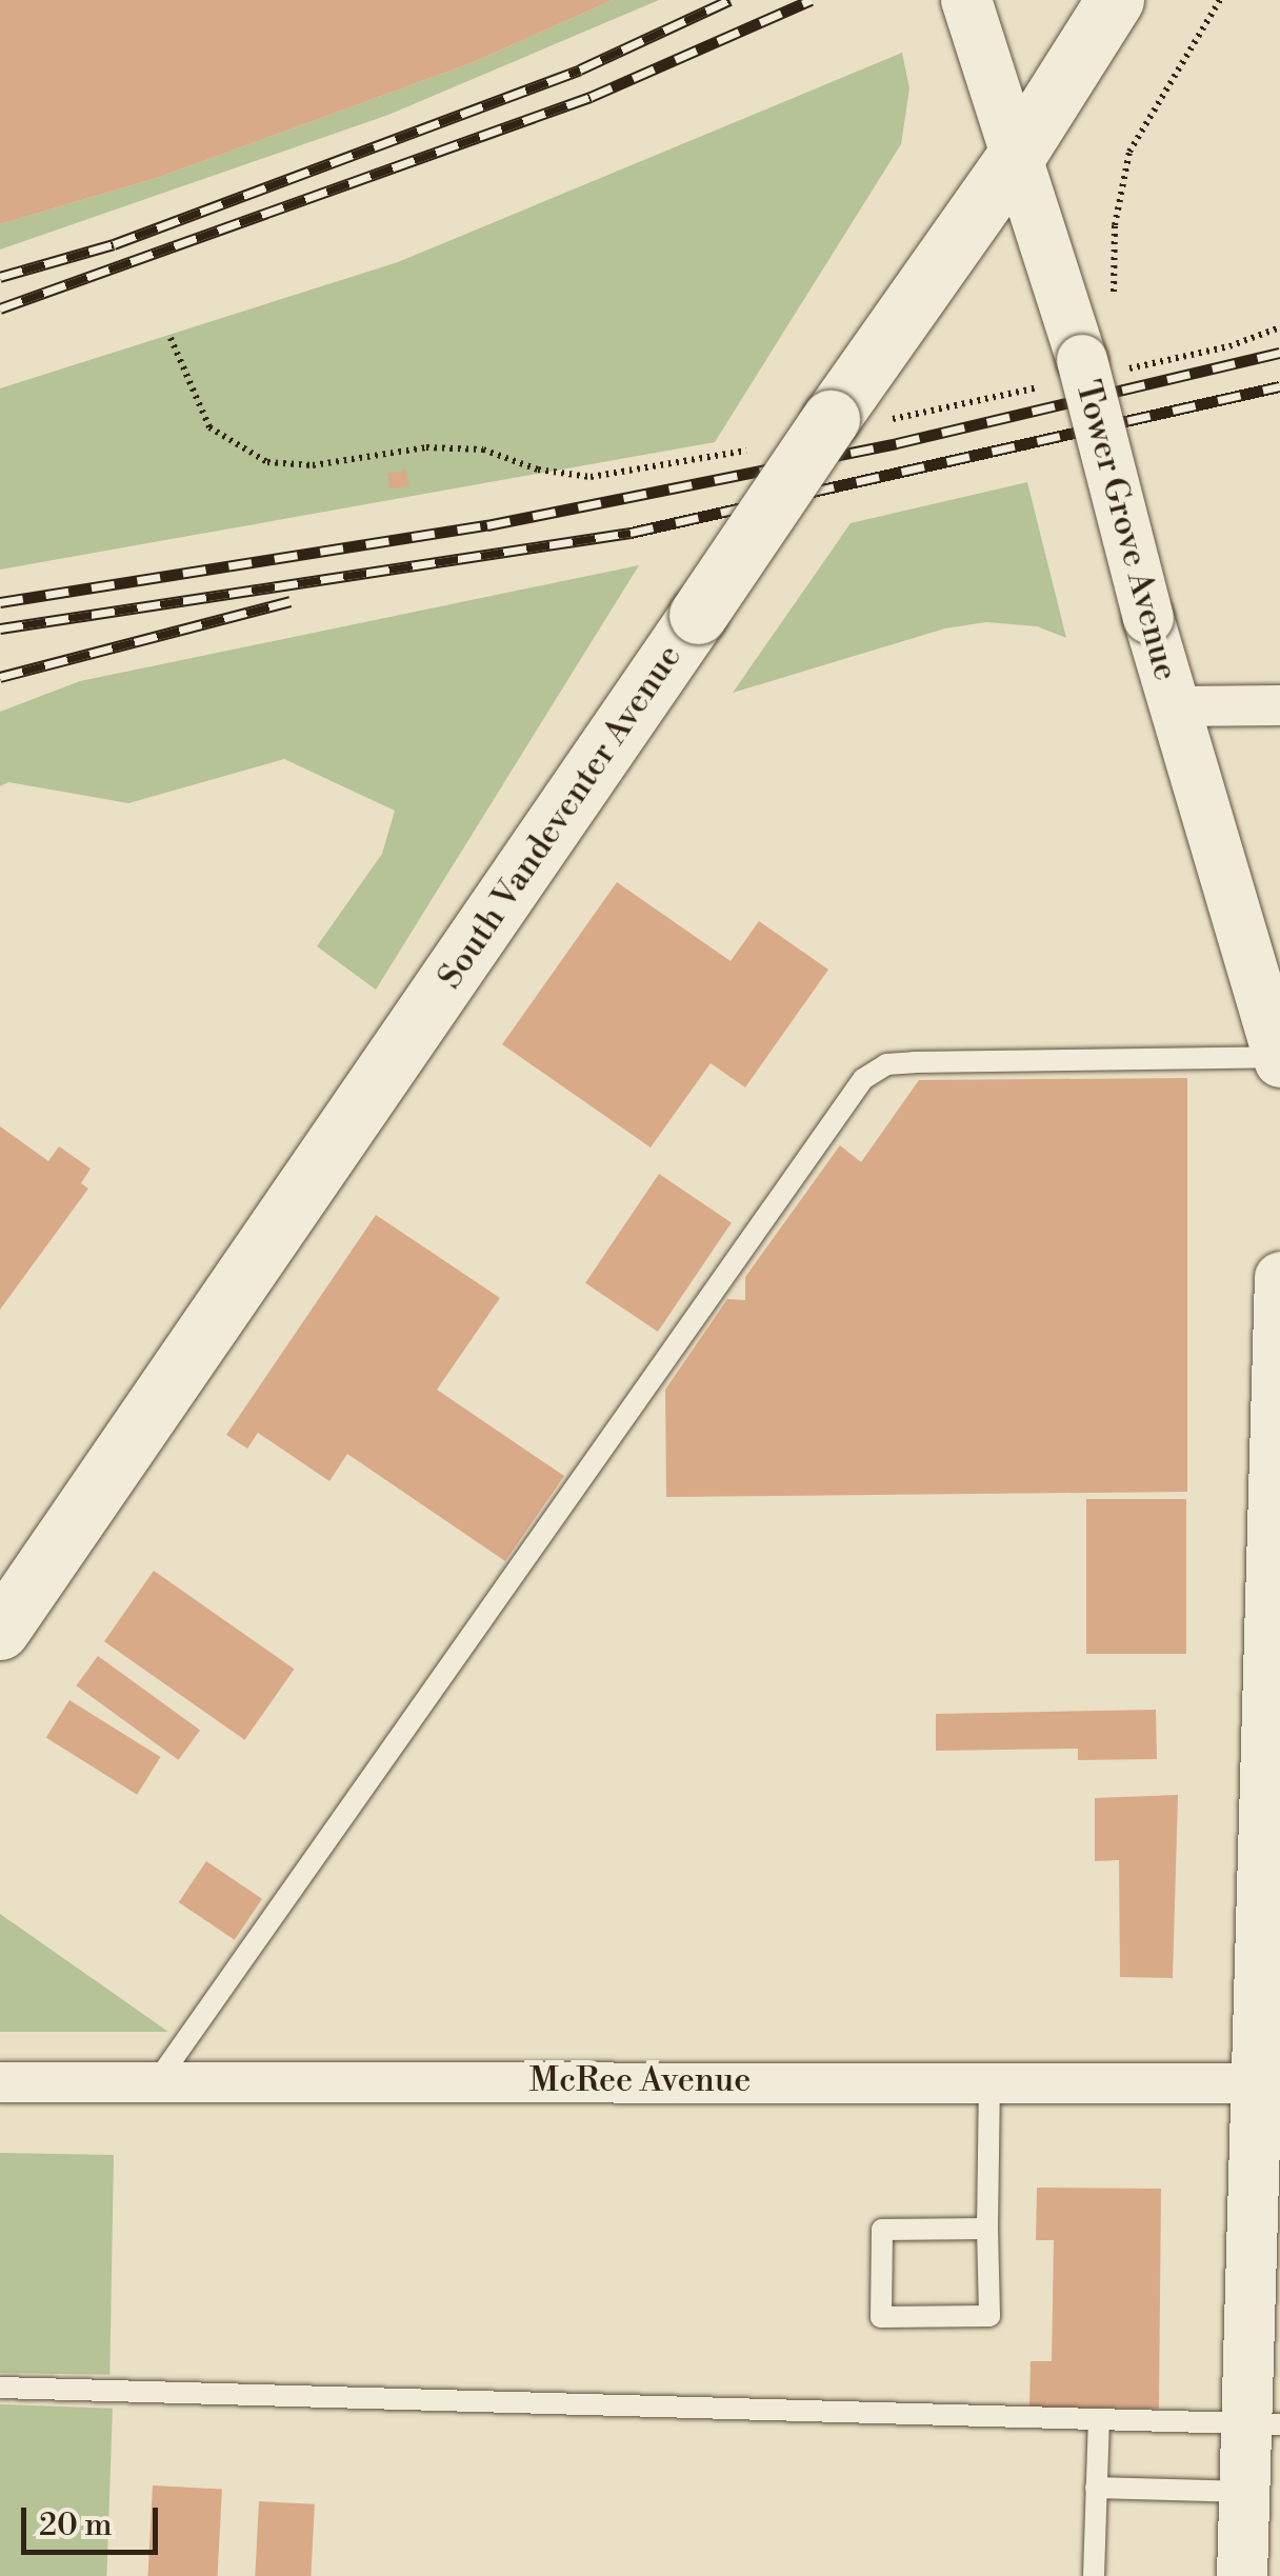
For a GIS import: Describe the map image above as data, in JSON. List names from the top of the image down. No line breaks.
{"streets":{"main road":["South Vandeventer Avenue"],"street":["Tower Grove Avenue","McRee Avenue"]},"crossings":[["Tower Grove Avenue","South Vandeventer Avenue"]],"scale_bar":"20 m"}
